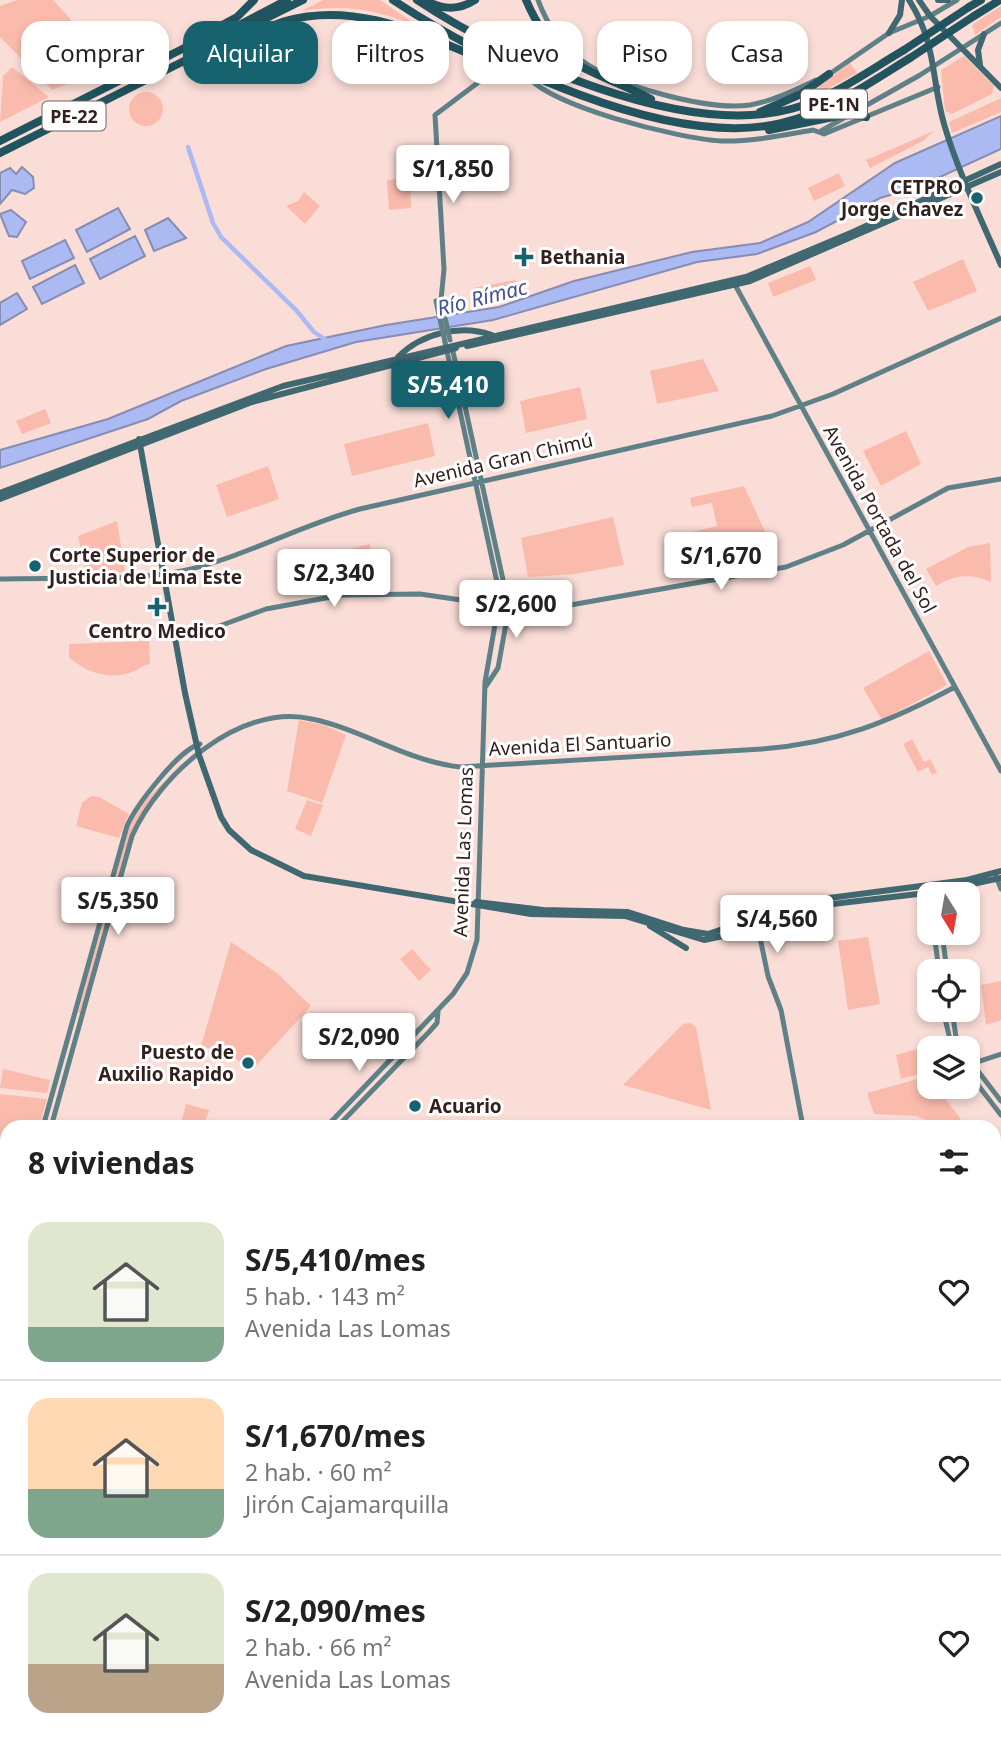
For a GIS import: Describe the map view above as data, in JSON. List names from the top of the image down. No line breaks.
{"streets":{"highway":["PE-1N","PE-22"],"street":["Avenida Gran Chimú","Avenida Portada del Sol","Avenida El Santuario","Avenida Las Lomas"]},"crossings":[["Avenida Gran Chimú","Avenida Portada del Sol"],["Avenida Gran Chimú","Avenida Las Lomas"],["Avenida Portada del Sol","Avenida El Santuario"],["Avenida El Santuario","Avenida Las Lomas"]],"water":["Río Rímac"],"places":{"other":["CETPRO Jorge Chavez","Corte Superior de Justicia de Lima Este","Puesto de Auxilio Rapido","Acuario"],"health":["Bethania","Centro Medico"]},"north":"bottom","page":{"chip":["Comprar","Alquilar","Filtros","Nuevo","Piso","Casa"],"price":["S/1,850","S/5,410","S/1,670","S/2,340","S/2,600","S/5,350","S/4,560","S/2,090"],"heading":"8 viviendas","list":[{"name":"S/5,410/mes","note":"5 hab. · 143 m² · Avenida Las Lomas"},{"name":"S/1,670/mes","note":"2 hab. · 60 m² · Jirón Cajamarquilla"},{"name":"S/2,090/mes","note":"2 hab. · 66 m² · Avenida Las Lomas"}]}}
